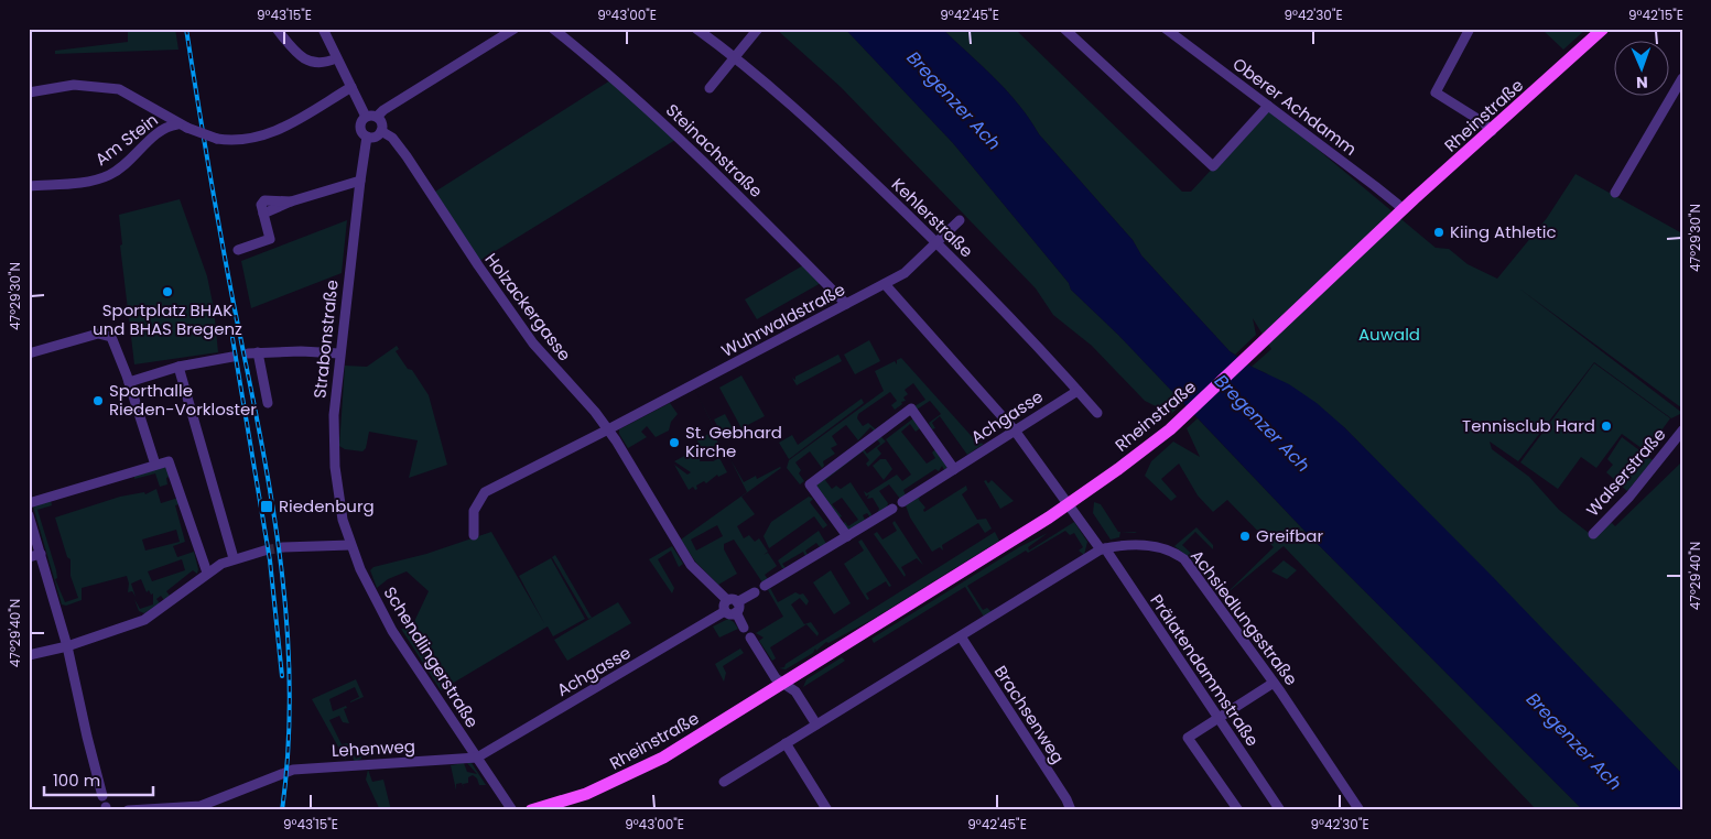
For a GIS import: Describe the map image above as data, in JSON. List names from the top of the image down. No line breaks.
{"streets":{"main road":["Rheinstraße"],"street":["Oberer Achdamm","Am Stein","Steinachstraße","Kehlerstraße","Holzackergasse","Wuhrwaldstraße","Strabonstraße","Achgasse","Walserstraße","Achsiedlungsstraße","Schendlingerstraße","Prälatendammstraße","Brachsenweg","Lehenweg"]},"crossings":[["Oberer Achdamm","Rheinstraße"],["Steinachstraße","Wuhrwaldstraße"],["Kehlerstraße","Wuhrwaldstraße"],["Kehlerstraße","Achgasse"],["Holzackergasse","Wuhrwaldstraße"],["Holzackergasse","Strabonstraße"],["Holzackergasse","Achgasse"],["Strabonstraße","Schendlingerstraße"],["Achgasse","Schendlingerstraße"],["Achgasse","Lehenweg"],["Achsiedlungsstraße","Prälatendammstraße"],["Schendlingerstraße","Lehenweg"]],"water":["Bregenzer Ach"],"parks":["Auwald"],"places":{"other":["Kiing Athletic","Sportplatz BHAK und BHAS Bregenz","Sporthalle Rieden-Vorkloster","Tennisclub Hard","St. Gebhard Kirche","Greifbar"],"transit":["Riedenburg"]},"scale_bar":"100 m","north":"bottom","coordinates":["9°43'15\"E","9°43'00\"E","9°42'45\"E","9°42'30\"E","9°42'15\"E","47°29'30\"N","47°29'40\"N"]}
